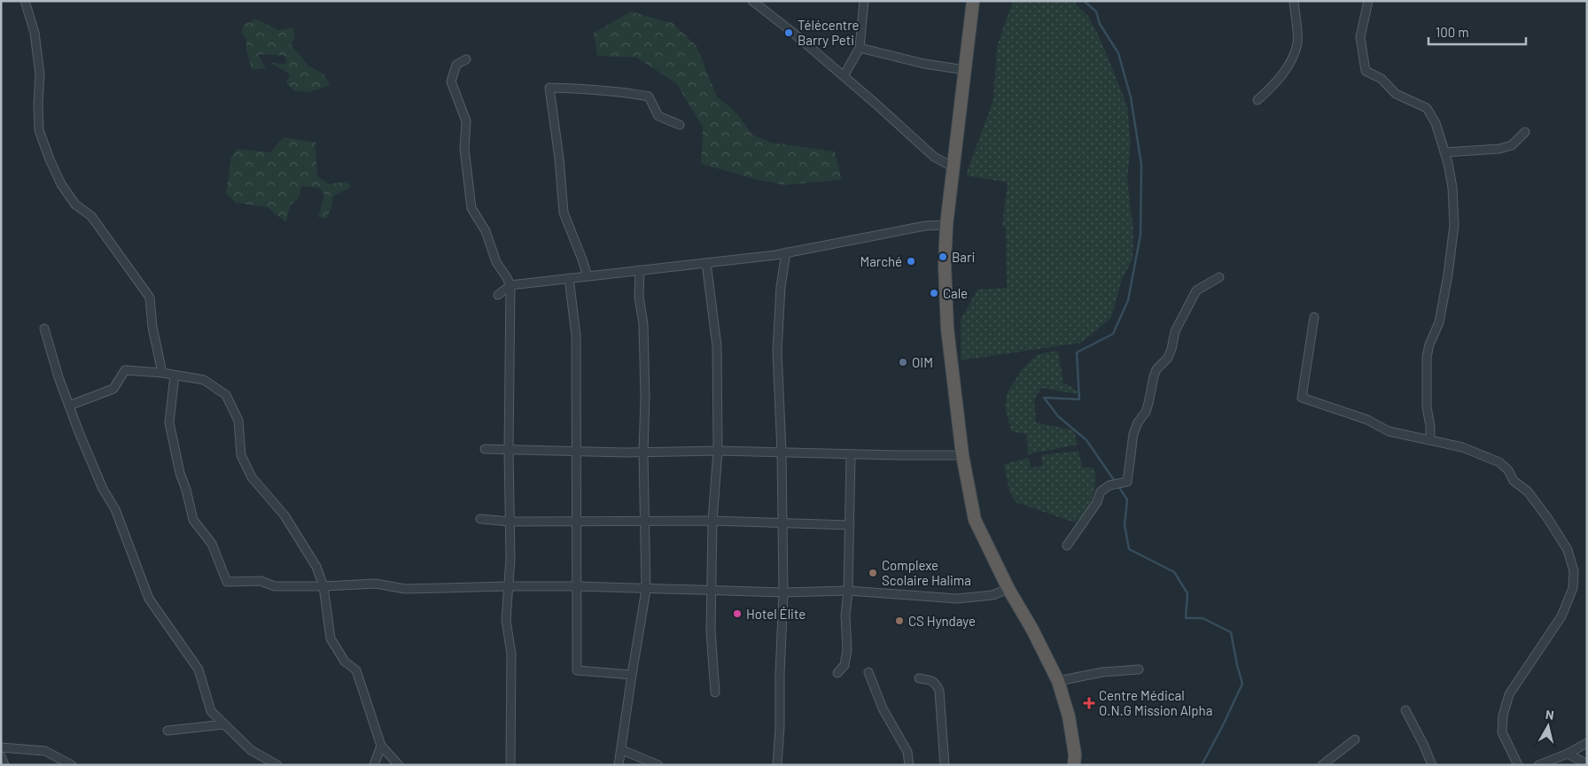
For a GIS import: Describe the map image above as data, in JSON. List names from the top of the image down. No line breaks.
{"places":{"other":["Télécentre Barry Peti","Bari","Marché","Cale","OIM","Complexe Scolaire Halima","Hotel Élite","CS Hyndaye"],"health":["Centre Médical O.N.G Mission Alpha"]},"scale_bar":"100 m","north":"top"}
